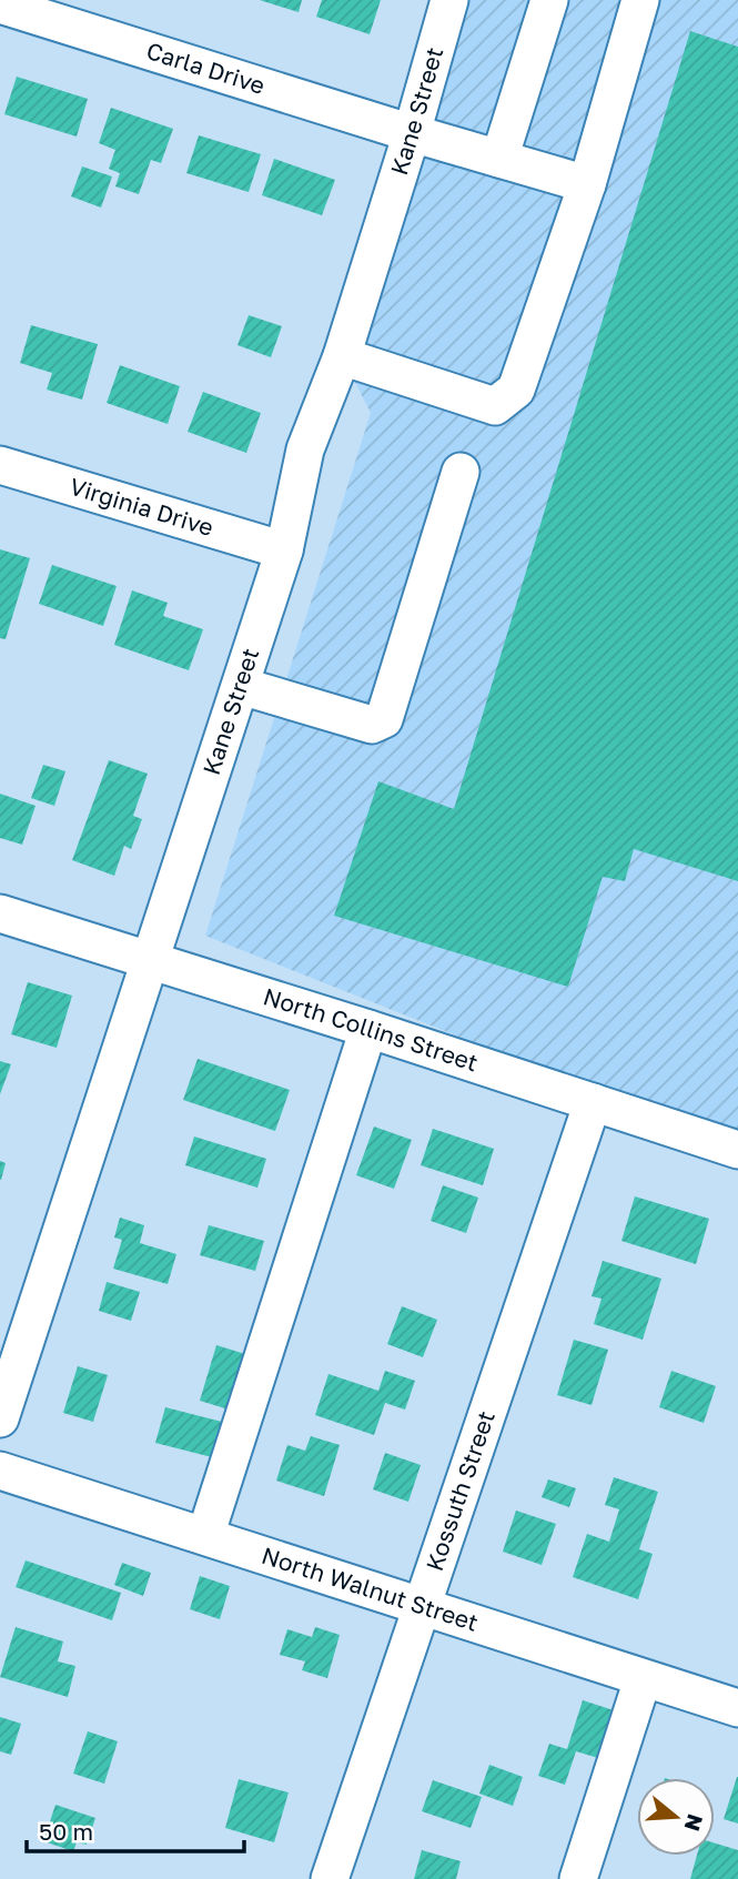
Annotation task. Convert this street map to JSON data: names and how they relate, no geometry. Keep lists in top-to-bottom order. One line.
{"streets":{"street":["Carla Drive","Kane Street","Virginia Drive","North Collins Street","Kossuth Street","North Walnut Street"]},"crossings":[["Carla Drive","Kane Street"],["Kane Street","Virginia Drive"],["Kane Street","North Collins Street"],["North Collins Street","Kossuth Street"],["Kossuth Street","North Walnut Street"]],"scale_bar":"50 m","north":"right"}
